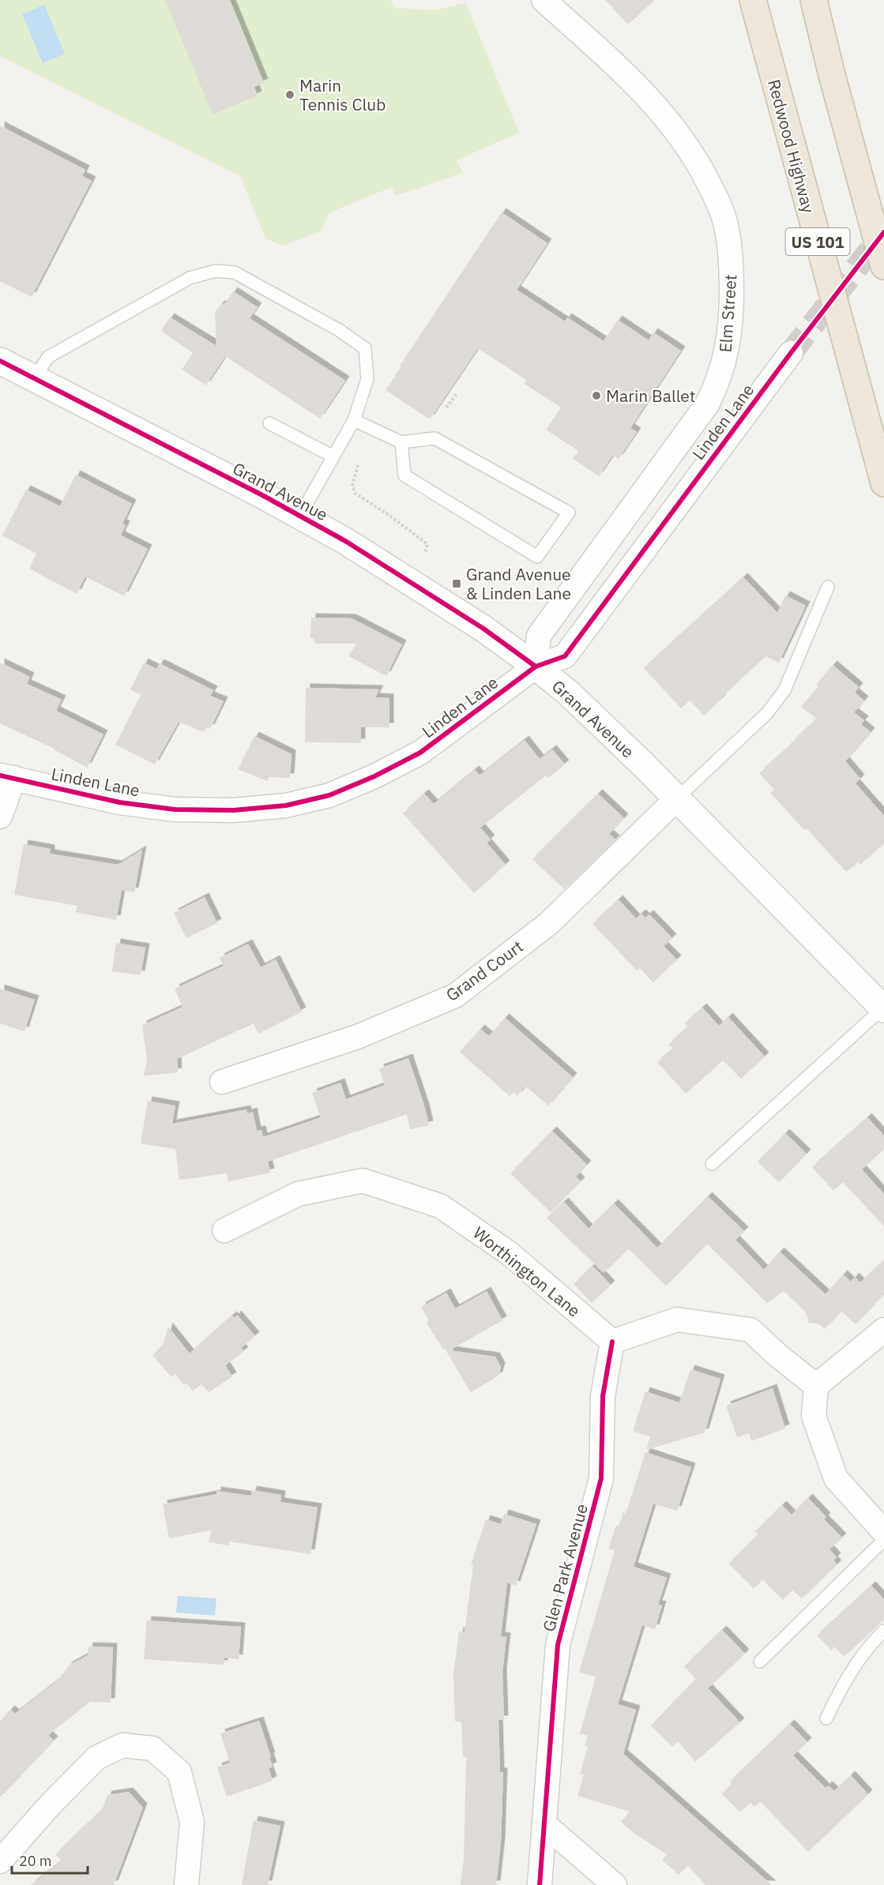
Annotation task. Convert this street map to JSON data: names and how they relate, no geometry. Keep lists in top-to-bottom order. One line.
{"streets":{"highway":["Redwood Highway","US 101"],"street":["Elm Street","Linden Lane","Grand Avenue","Grand Court","Worthington Lane","Glen Park Avenue"]},"crossings":[["Elm Street","Linden Lane"],["Elm Street","Grand Avenue"],["Linden Lane","Grand Avenue"],["Grand Avenue","Grand Court"],["Worthington Lane","Glen Park Avenue"]],"places":{"other":["Marin Tennis Club","Marin Ballet"],"transit":["Grand Avenue & Linden Lane"]},"scale_bar":"20 m"}
